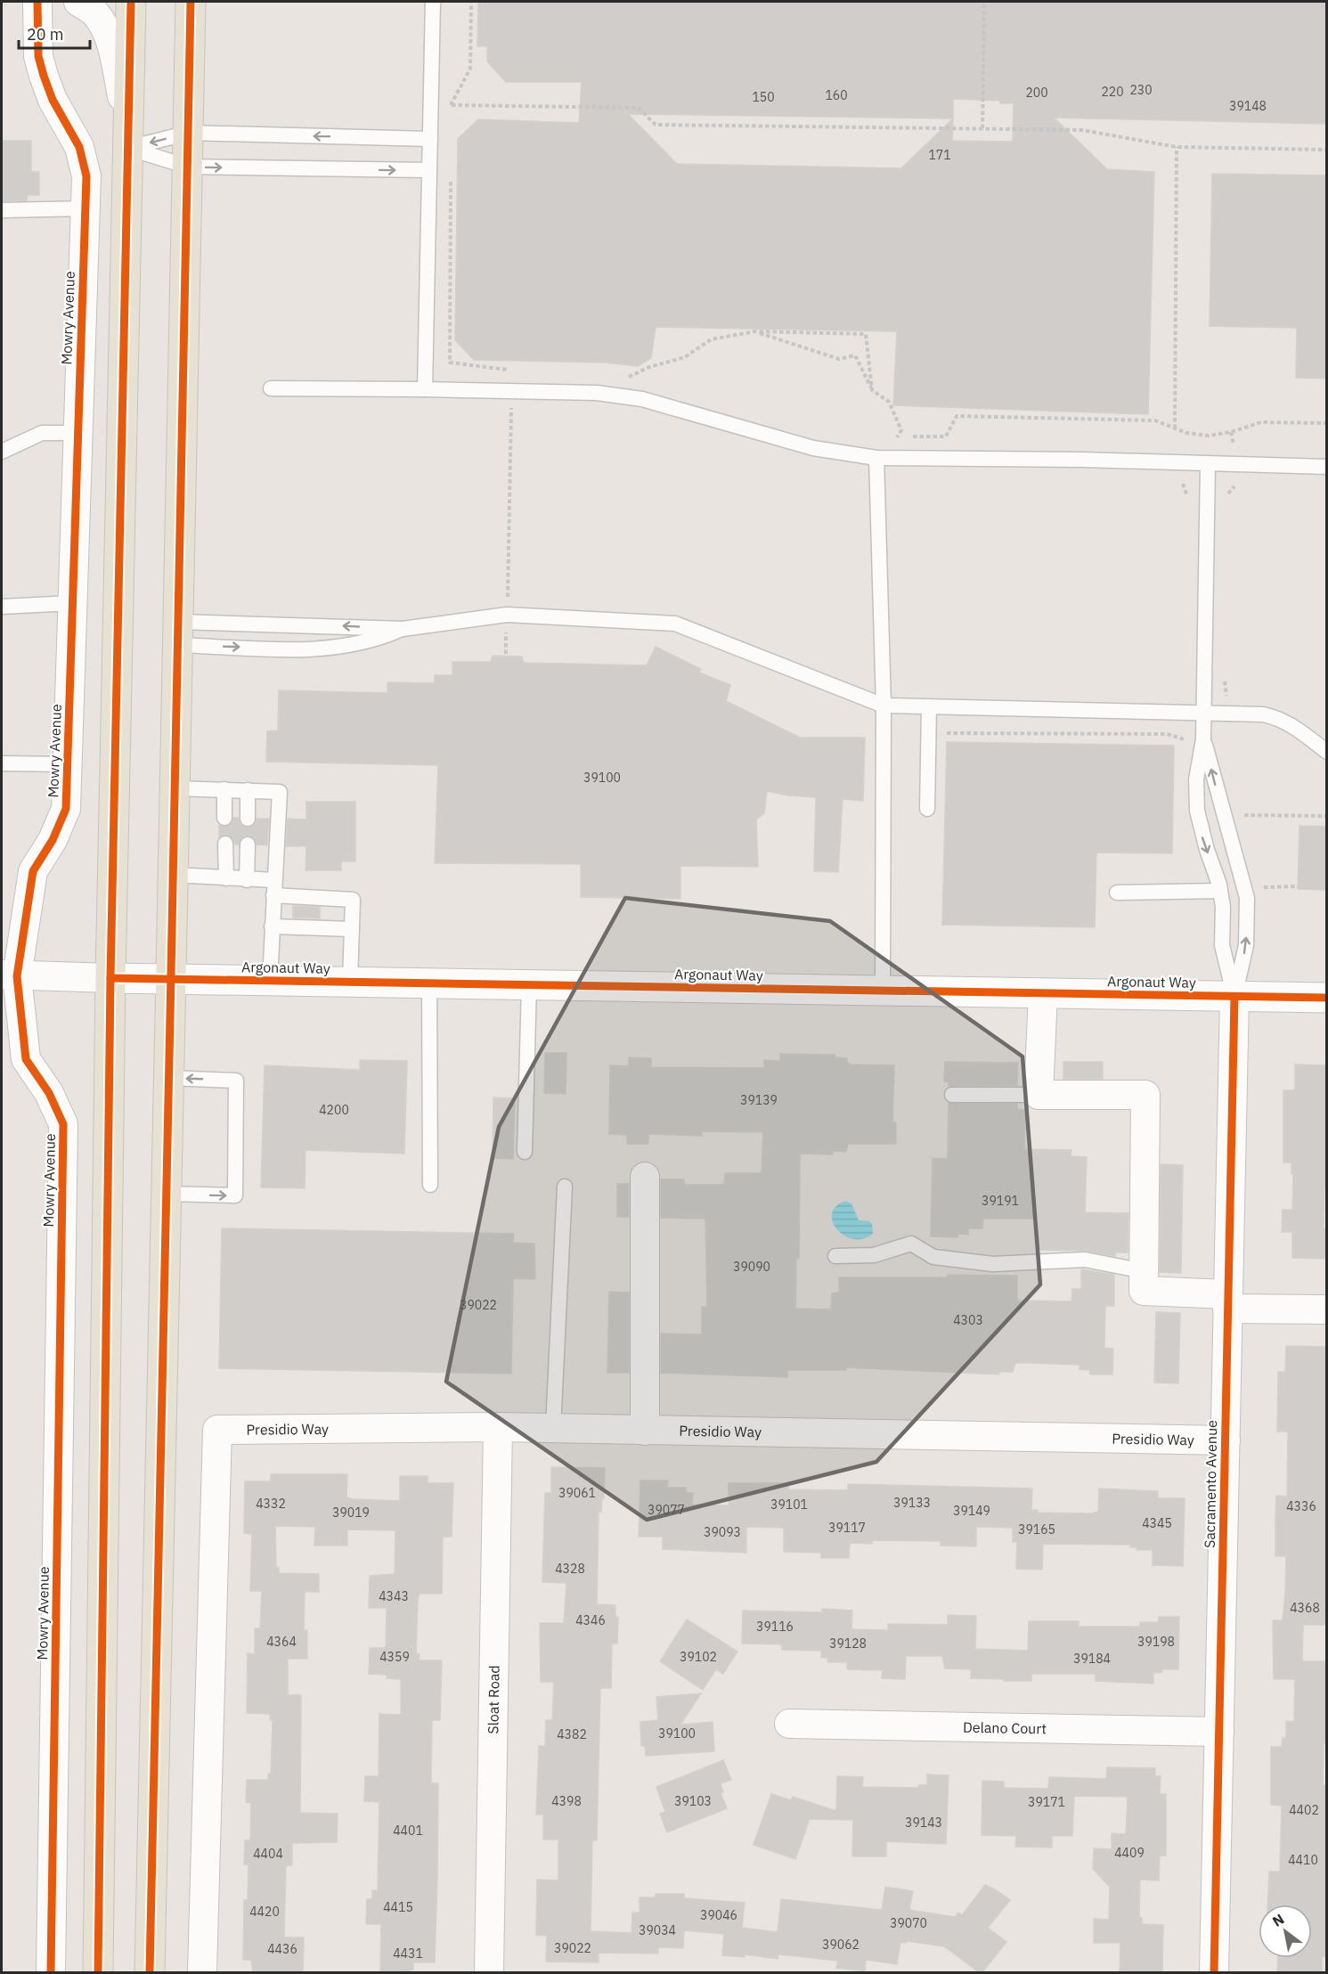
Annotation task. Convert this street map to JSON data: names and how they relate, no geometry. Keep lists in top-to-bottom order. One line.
{"streets":{"street":["Mowry Avenue","Argonaut Way","Presidio Way","Sacramento Avenue","Sloat Road","Delano Court"]},"crossings":[["Mowry Avenue","Argonaut Way"],["Argonaut Way","Sacramento Avenue"],["Presidio Way","Sacramento Avenue"],["Presidio Way","Sloat Road"],["Sacramento Avenue","Delano Court"]],"house_numbers":["230","220","200","160","150","39148","171","39100","39139","4200","39191","39090","39022","4303","39061","39133","4332","39101","4336","39077","39149","39019","4345","39117","39165","39093","4328","4343","4368","4346","39116","4364","39198","39128","4359","39102","39184","39100","4382","4398","39103","39171","4402","39143","4401","4409","4404","4410","4415","4420","39046","39070","39034","39062","39022","4436","4431"],"scale_bar":"20 m","north":"top left"}
